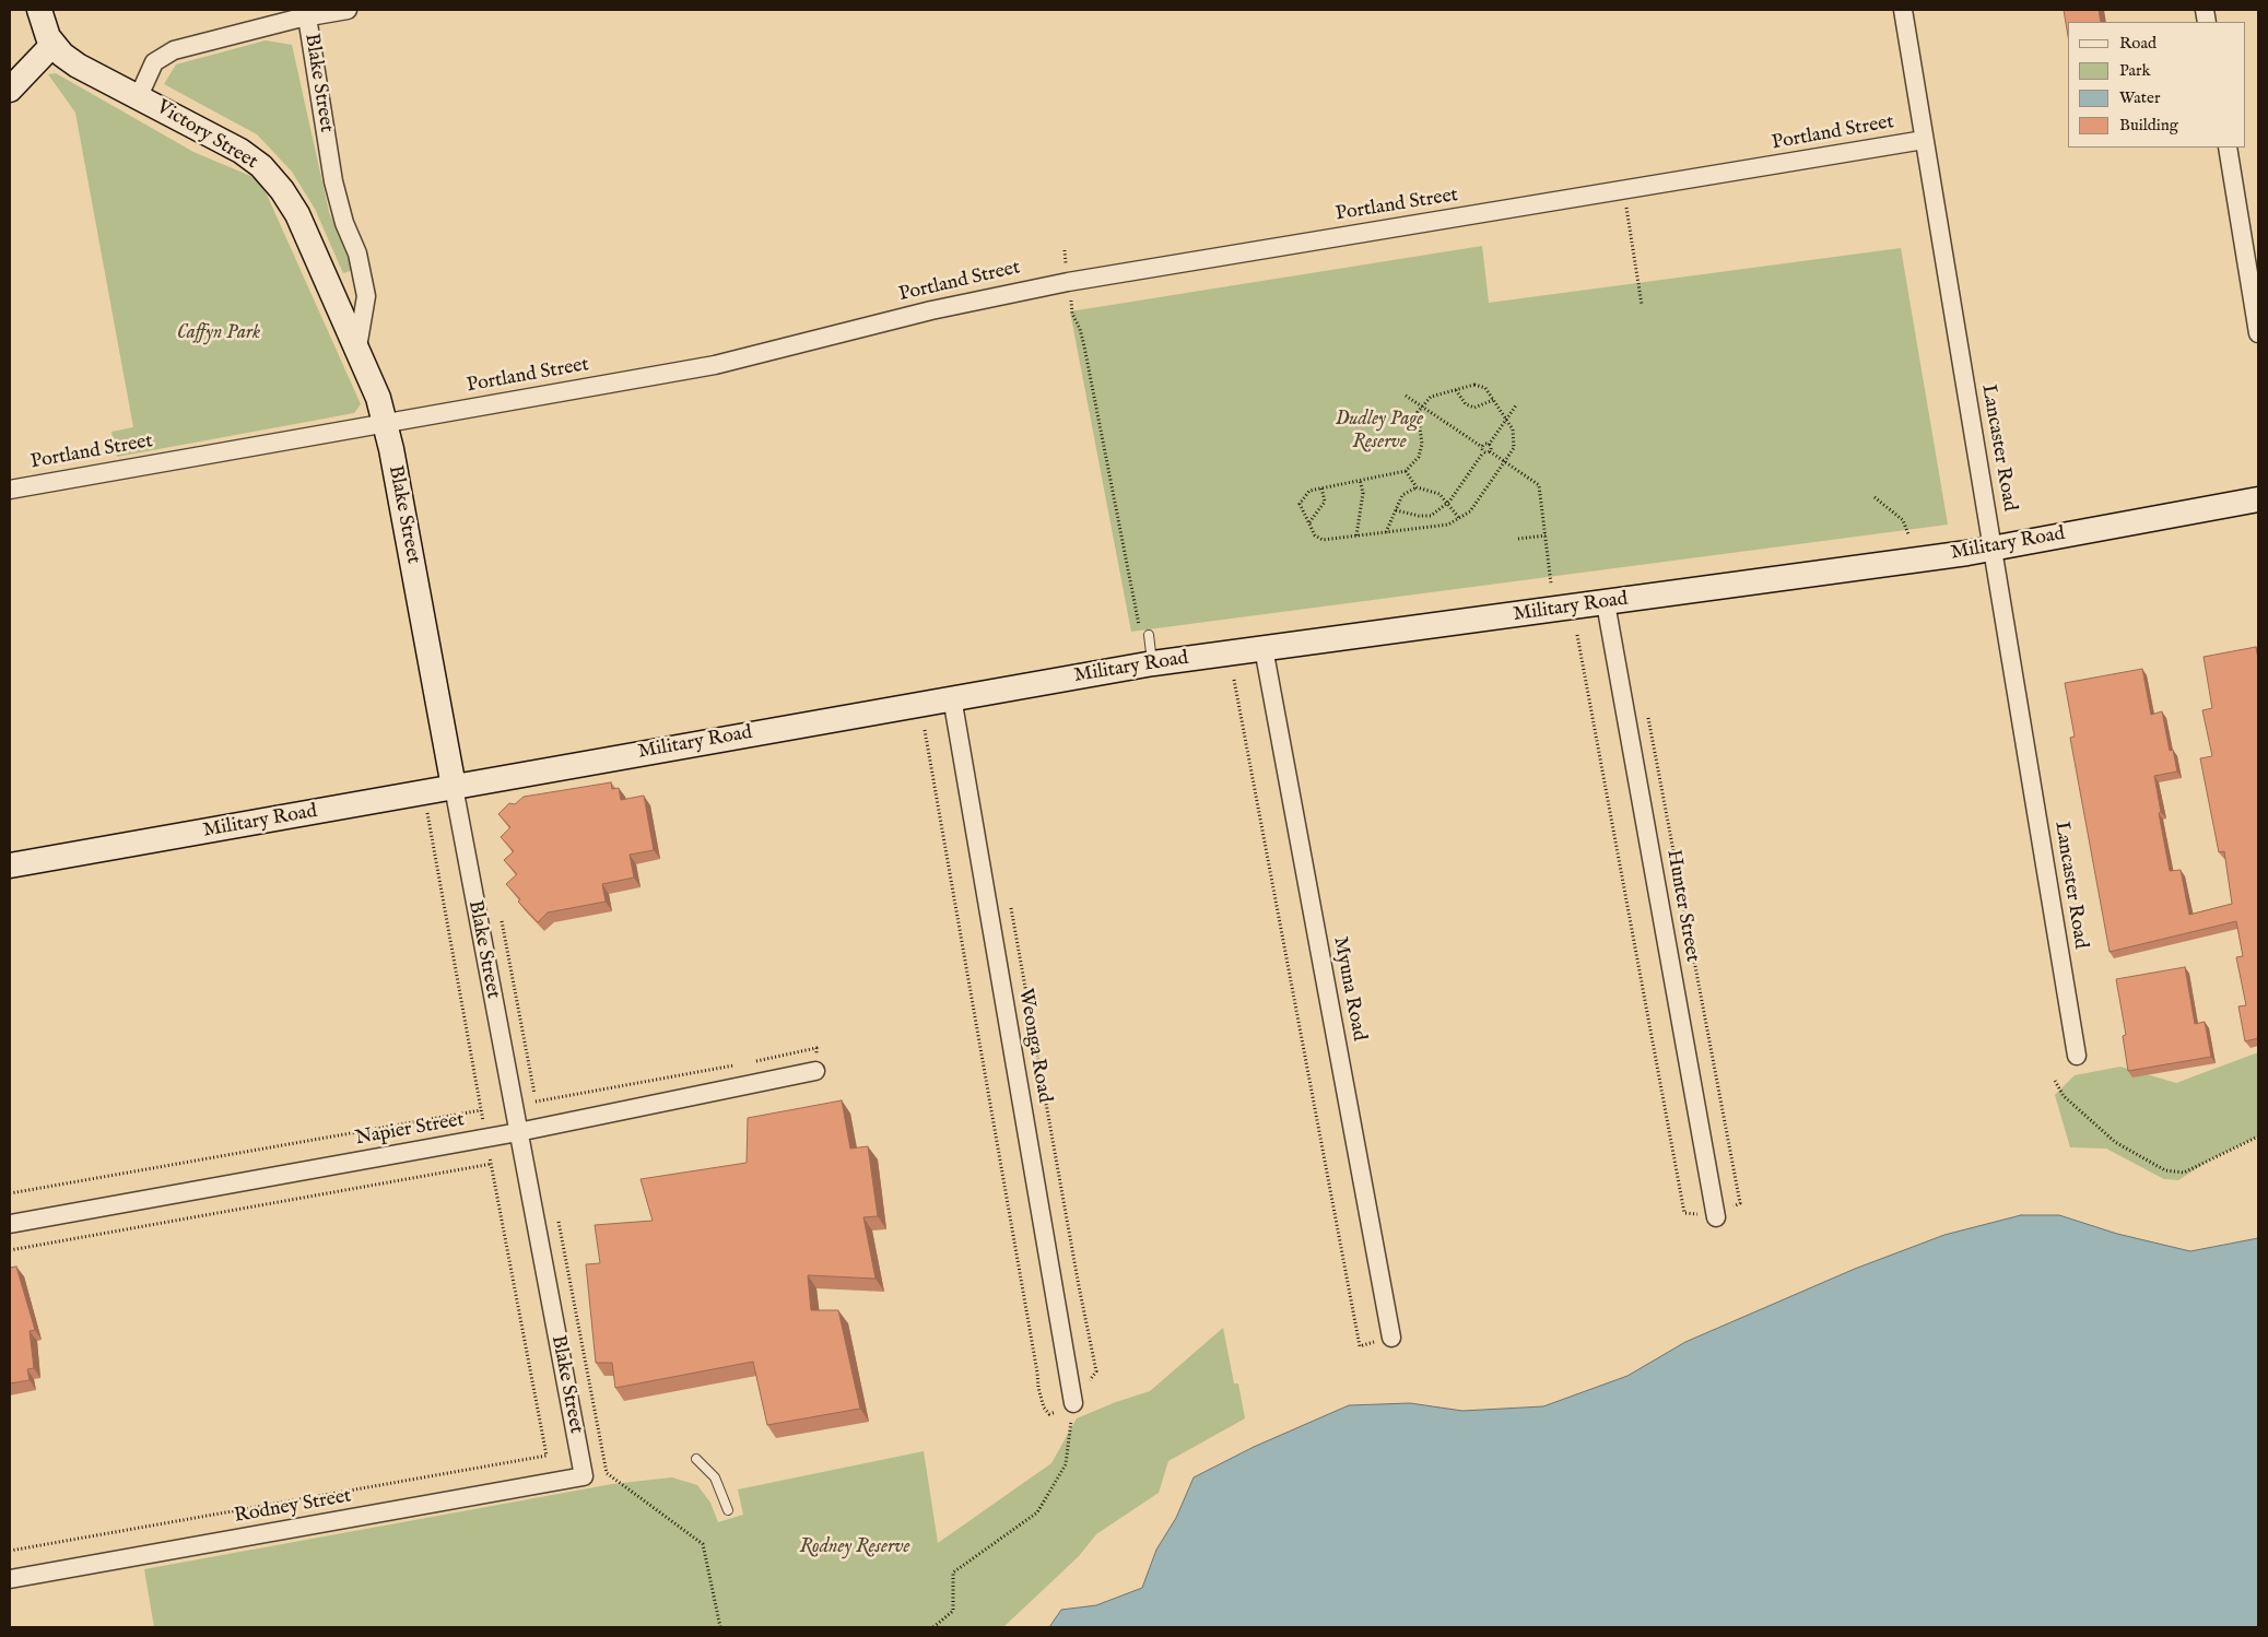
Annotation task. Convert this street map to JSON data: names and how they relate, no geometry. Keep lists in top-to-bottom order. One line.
{"streets":{"street":["Blake Street","Portland Street","Victory Street","Lancaster Road","Military Road","Hunter Street","Myuna Road","Weonga Road","Napier Street","Rodney Street"]},"crossings":[["Blake Street","Portland Street"],["Blake Street","Victory Street"],["Blake Street","Military Road"],["Blake Street","Napier Street"],["Blake Street","Rodney Street"],["Portland Street","Victory Street"],["Portland Street","Lancaster Road"],["Lancaster Road","Military Road"],["Military Road","Hunter Street"],["Military Road","Myuna Road"],["Military Road","Weonga Road"]],"parks":["Caffyn Park","Dudley Page Reserve","Rodney Reserve"],"legend":["Road","Park","Water","Building"]}
